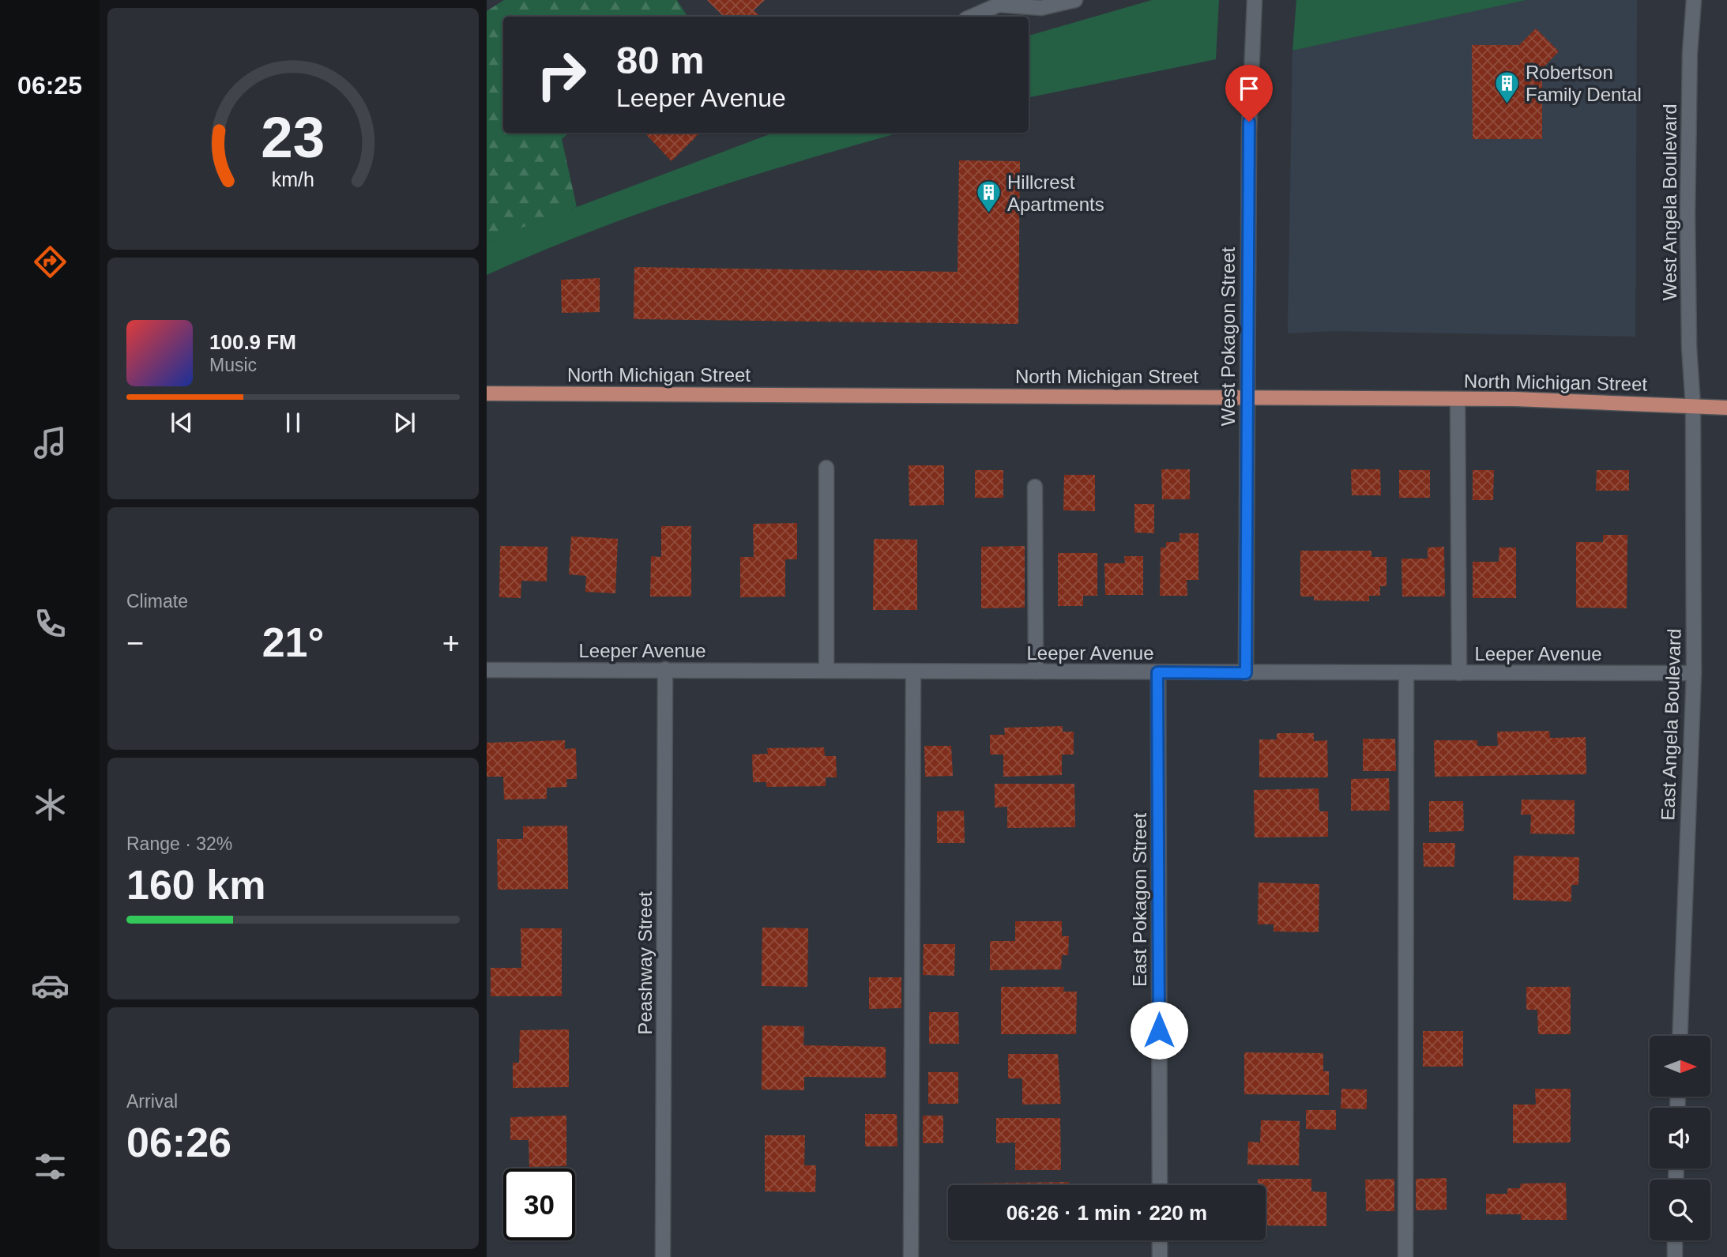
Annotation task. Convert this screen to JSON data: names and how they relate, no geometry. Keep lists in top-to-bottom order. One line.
{"streets":{"main road":["North Michigan Street"],"street":["West Angela Boulevard","West Pokagon Street","Leeper Avenue","East Angela Boulevard","East Pokagon Street","Peashway Street"]},"crossings":[["West Angela Boulevard","North Michigan Street"],["West Angela Boulevard","East Angela Boulevard"],["West Pokagon Street","North Michigan Street"],["West Pokagon Street","Leeper Avenue"],["North Michigan Street","East Angela Boulevard"],["Leeper Avenue","East Angela Boulevard"],["Leeper Avenue","East Pokagon Street"],["Leeper Avenue","Peashway Street"]],"places":{"building":["Robertson Family Dental","Hillcrest Apartments"]},"north":"right","page":{"tabs":"06:25","turn":["80 m","Leeper Avenue"],"song":["100.9 FM","Music"],"tile":["Climate",["Range · 32%","160 km"],["Arrival","06:26"]],"heat":["−","21°","+"],"limit":"30","trip":"06:26 · 1 min · 220 m","gauge":["23","km/h"]}}
